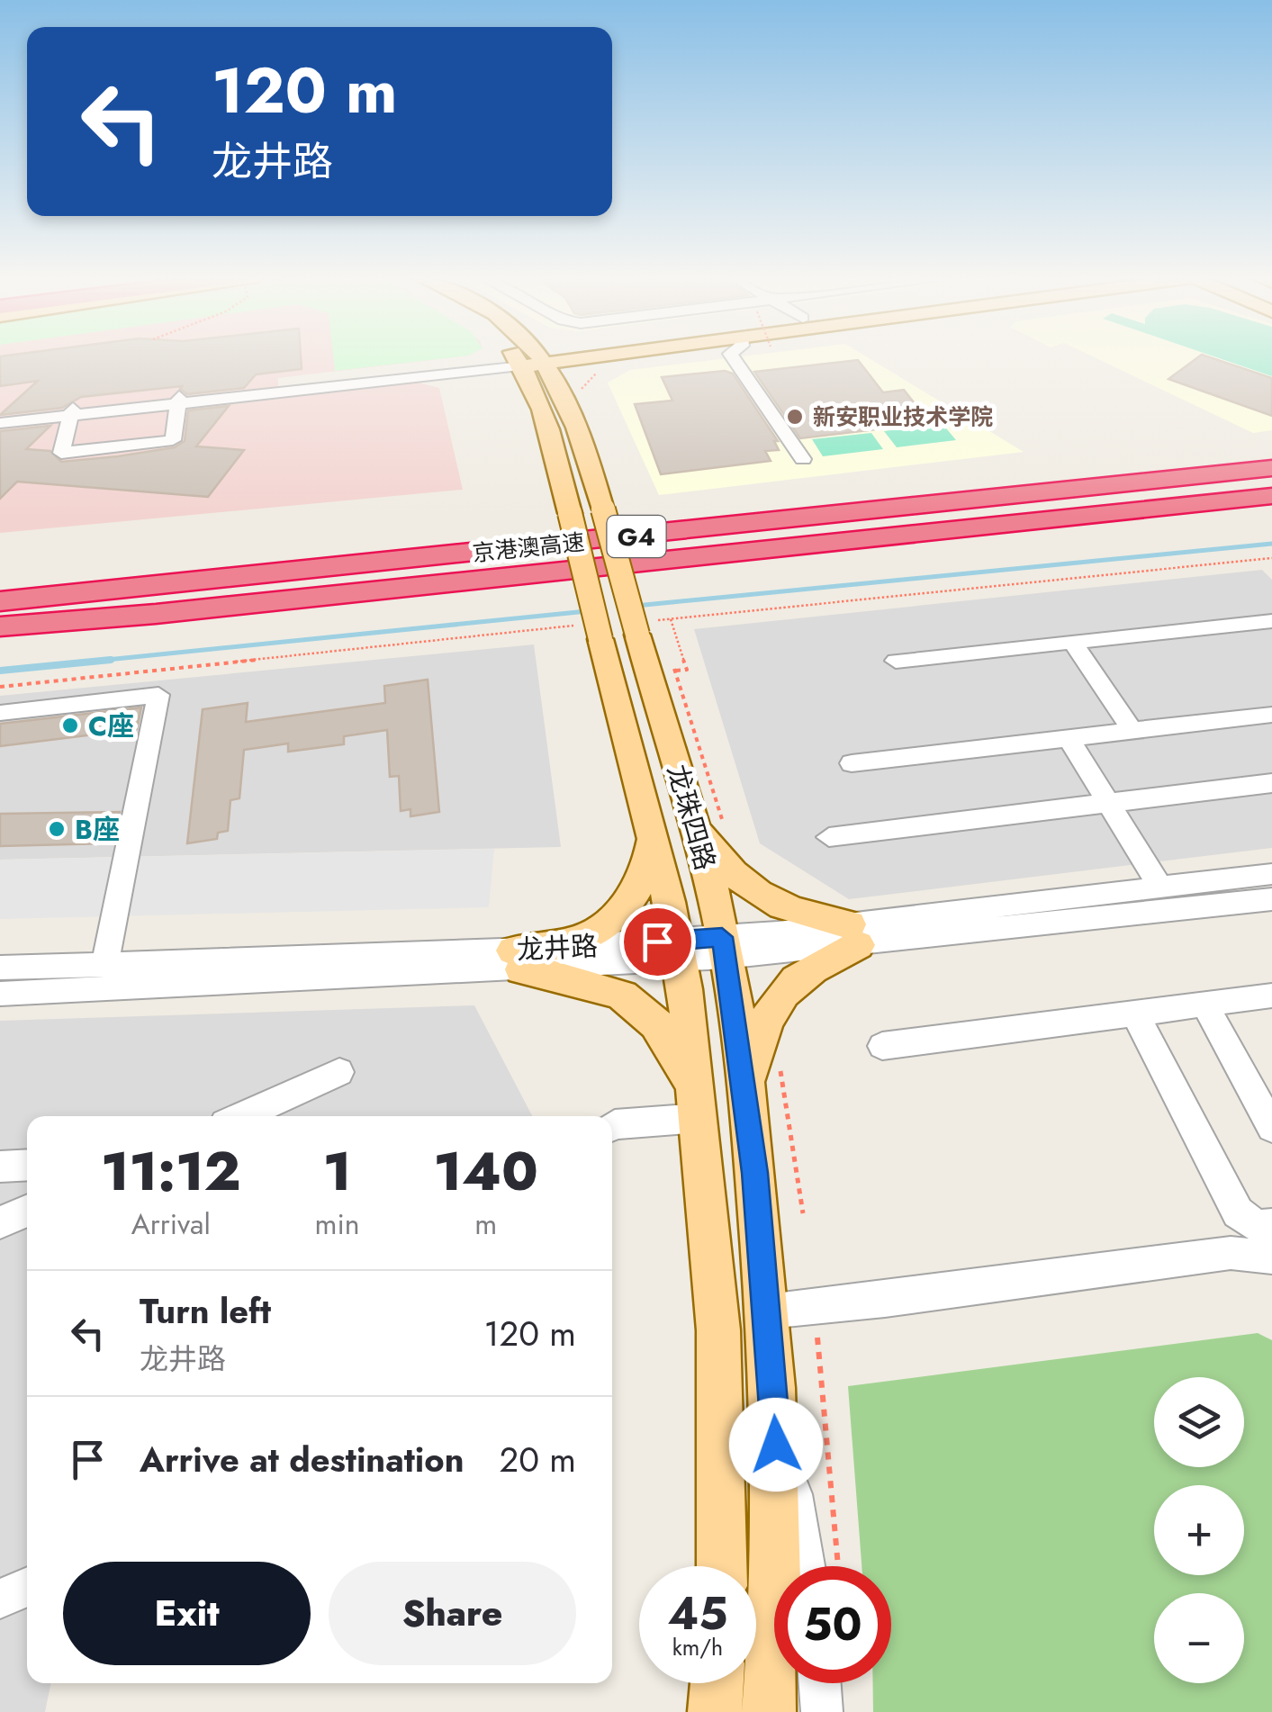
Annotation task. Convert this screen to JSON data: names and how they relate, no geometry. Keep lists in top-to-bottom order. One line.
{"streets":{"highway":["G4","京港澳高速"],"main road":["龙珠四路"],"street":["龙井路"]},"crossings":[["龙珠四路","龙井路"]],"places":["新安职业技术学院","C座","B座"],"page":{"turn":["120 m","龙井路"],"eta":["11:12","Arrival","1","min","140","m"],"list":[{"name":"Turn left","note":"龙井路","value":"120 m"},{"name":"Arrive at destination","value":"20 m"}],"map_buttons":["+","−"],"buttons":["Exit","Share"],"speed":"45 km/h","limit":"50"}}
